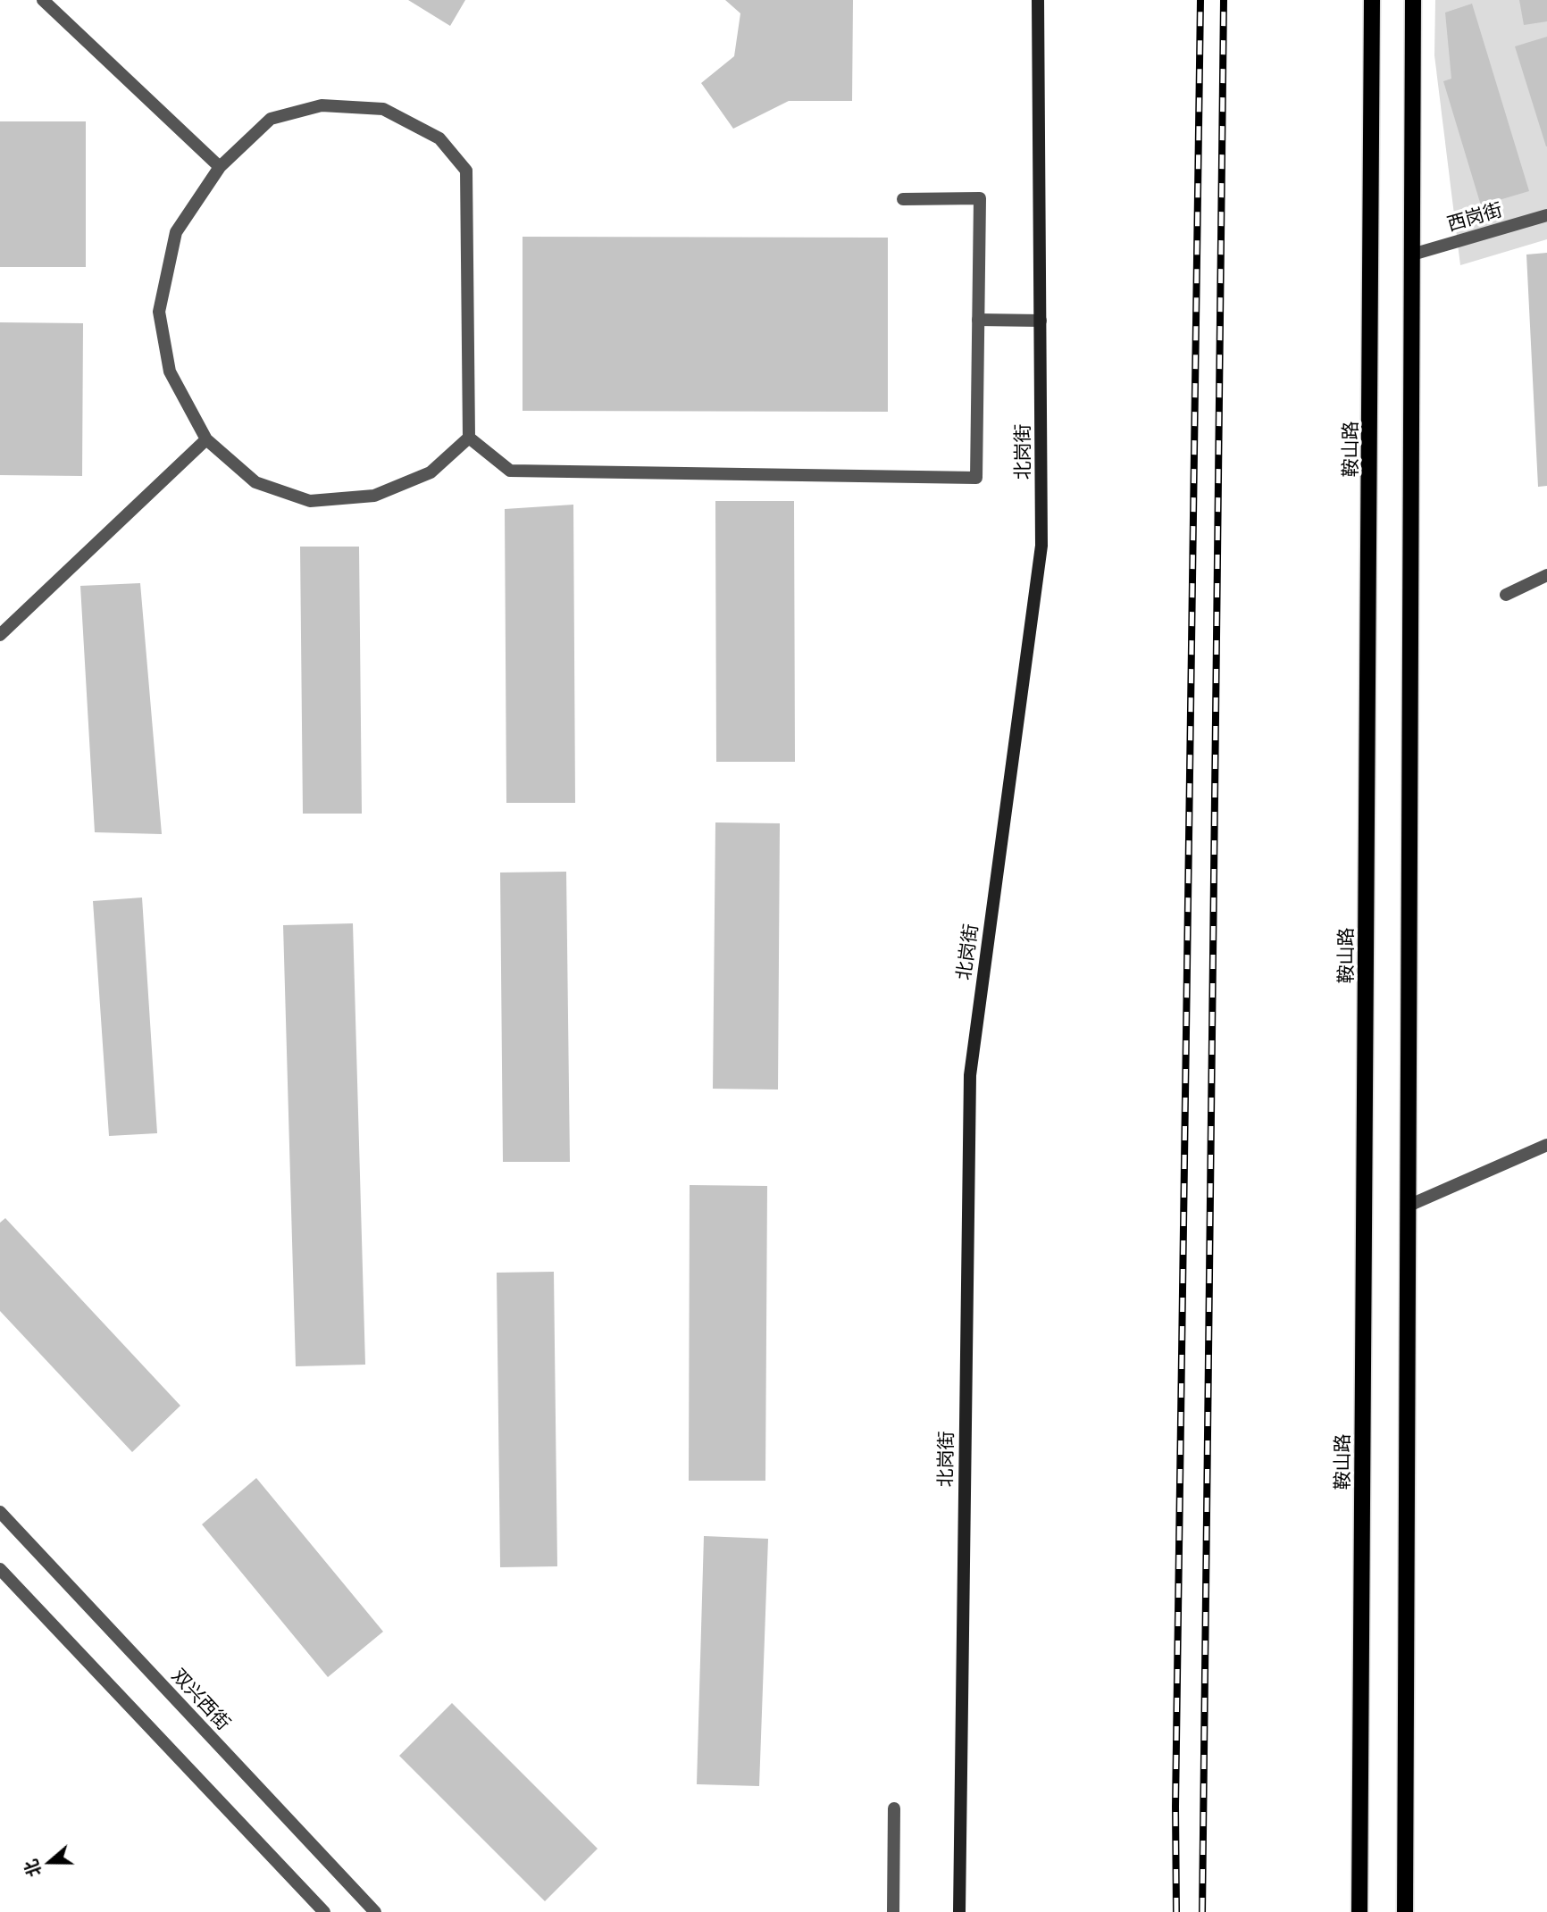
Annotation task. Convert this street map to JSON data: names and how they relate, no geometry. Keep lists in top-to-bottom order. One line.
{"streets":{"main road":["鞍山路","北岗街"],"street":["西岗街","双兴西街"]},"north":"left"}
